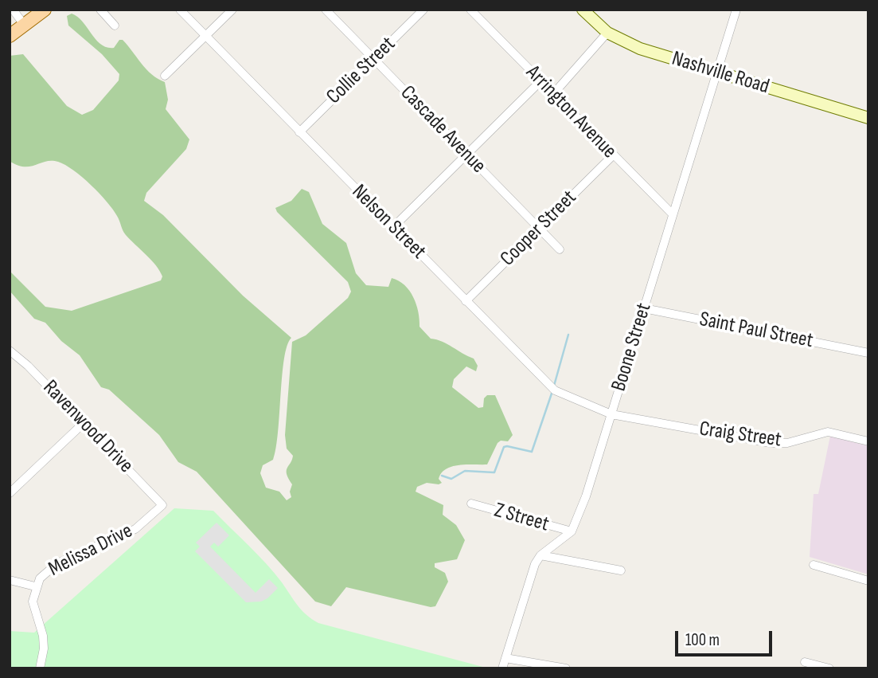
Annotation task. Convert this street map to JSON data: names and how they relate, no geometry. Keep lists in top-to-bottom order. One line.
{"streets":{"main road":["Nashville Road"],"street":["Collie Street","Arrington Avenue","Cascade Avenue","Nelson Street","Cooper Street","Saint Paul Street","Boone Street","Ravenwood Drive","Craig Street","Z Street","Melissa Drive"]},"crossings":[["Collie Street","Cascade Avenue"],["Collie Street","Nelson Street"],["Nashville Road","Boone Street"],["Arrington Avenue","Cooper Street"],["Arrington Avenue","Boone Street"],["Cascade Avenue","Cooper Street"],["Nelson Street","Cooper Street"],["Nelson Street","Boone Street"],["Nelson Street","Craig Street"],["Saint Paul Street","Boone Street"],["Boone Street","Craig Street"],["Boone Street","Z Street"],["Ravenwood Drive","Melissa Drive"]],"scale_bar":"100 m"}
